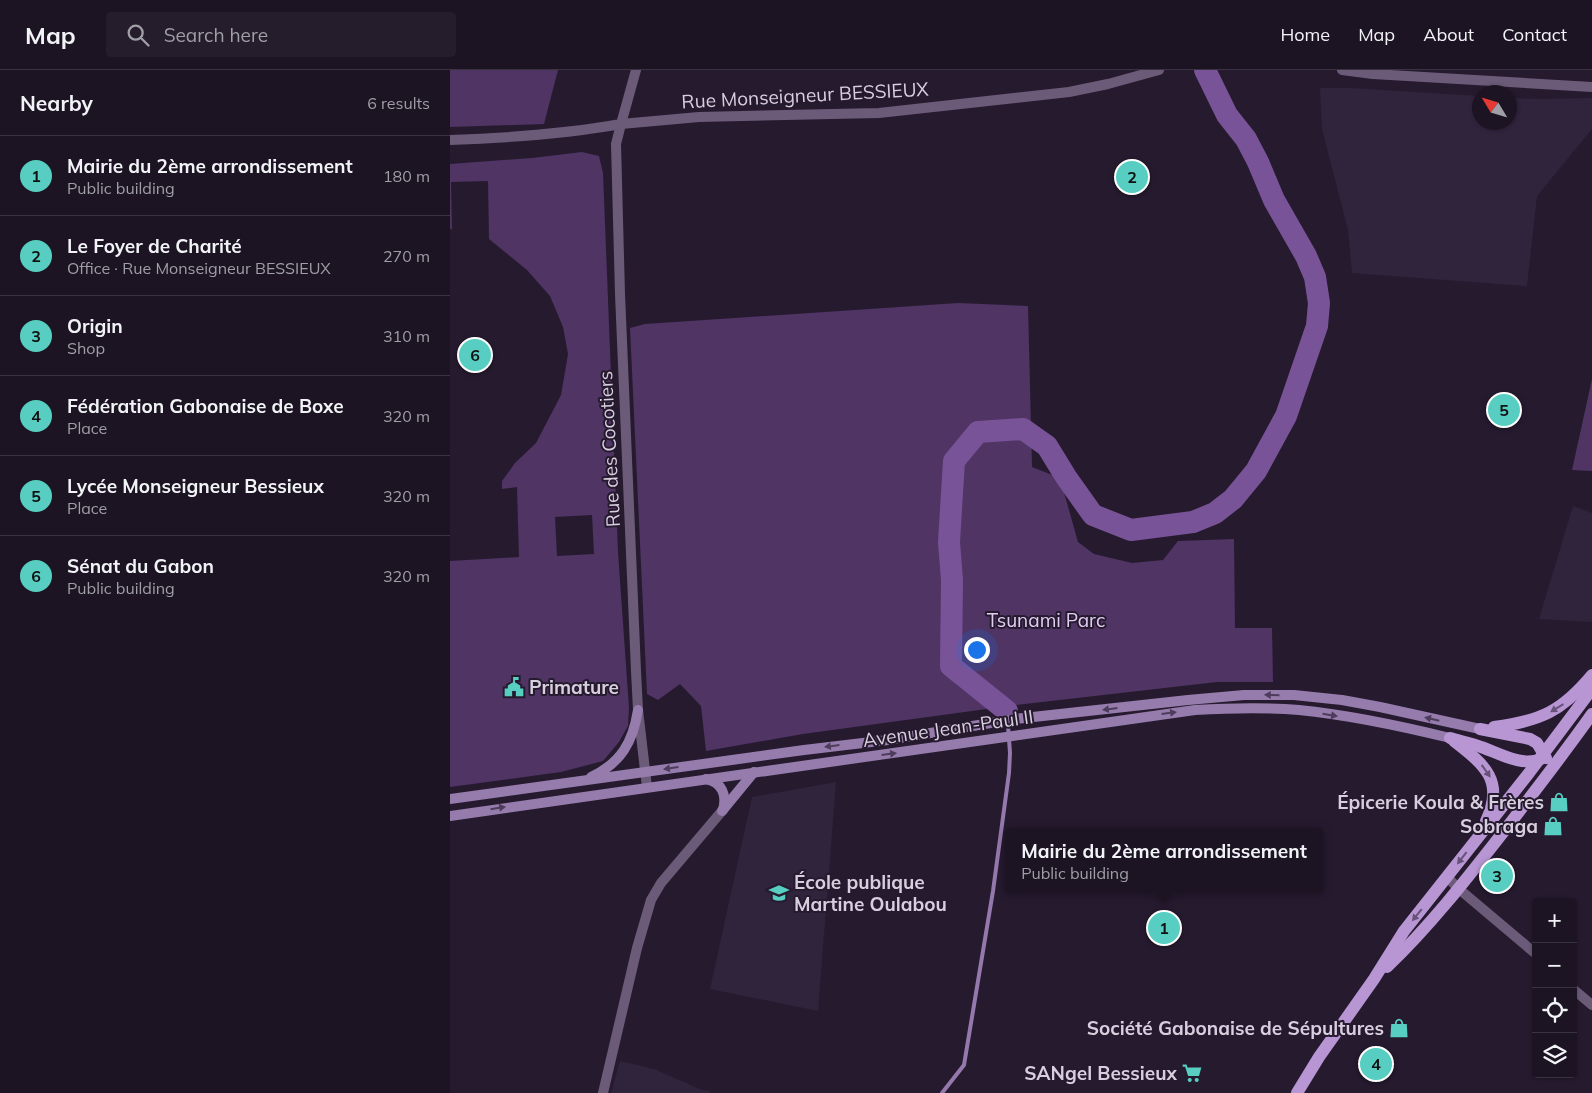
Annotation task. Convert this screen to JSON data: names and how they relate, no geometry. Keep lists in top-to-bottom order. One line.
{"streets":{"main road":["Avenue Jean-Paul II"],"street":["Rue Monseigneur BESSIEUX","Rue des Cocotiers"]},"crossings":[["Rue Monseigneur BESSIEUX","Rue des Cocotiers"],["Rue des Cocotiers","Avenue Jean-Paul II"]],"parks":["Tsunami Parc"],"places":{"public building":["Primature"],"shop":["Épicerie Koula & Frères","Sobraga","Société Gabonaise de Sépultures"],"school or university":["École publique Martine Oulabou"],"supermarket":["SANgel Bessieux"]},"north":"top left","page":{"header":"Map","search":"Search here","nav":["Home","Map","About","Contact"],"heading":["Nearby","6 results"],"list":[{"mark":"1","name":"Mairie du 2ème arrondissement","note":"Public building","value":"180 m"},{"mark":"2","name":"Le Foyer de Charité","note":"Office · Rue Monseigneur BESSIEUX","value":"270 m"},{"mark":"3","name":"Origin","note":"Shop","value":"310 m"},{"mark":"4","name":"Fédération Gabonaise de Boxe","note":"Place","value":"320 m"},{"mark":"5","name":"Lycée Monseigneur Bessieux","note":"Place","value":"320 m"},{"mark":"6","name":"Sénat du Gabon","note":"Public building","value":"320 m"}],"pins":["2","6","5","3","1","4"],"popup":["Mairie du 2ème arrondissement","Public building"],"map_buttons":["+","−"]}}
